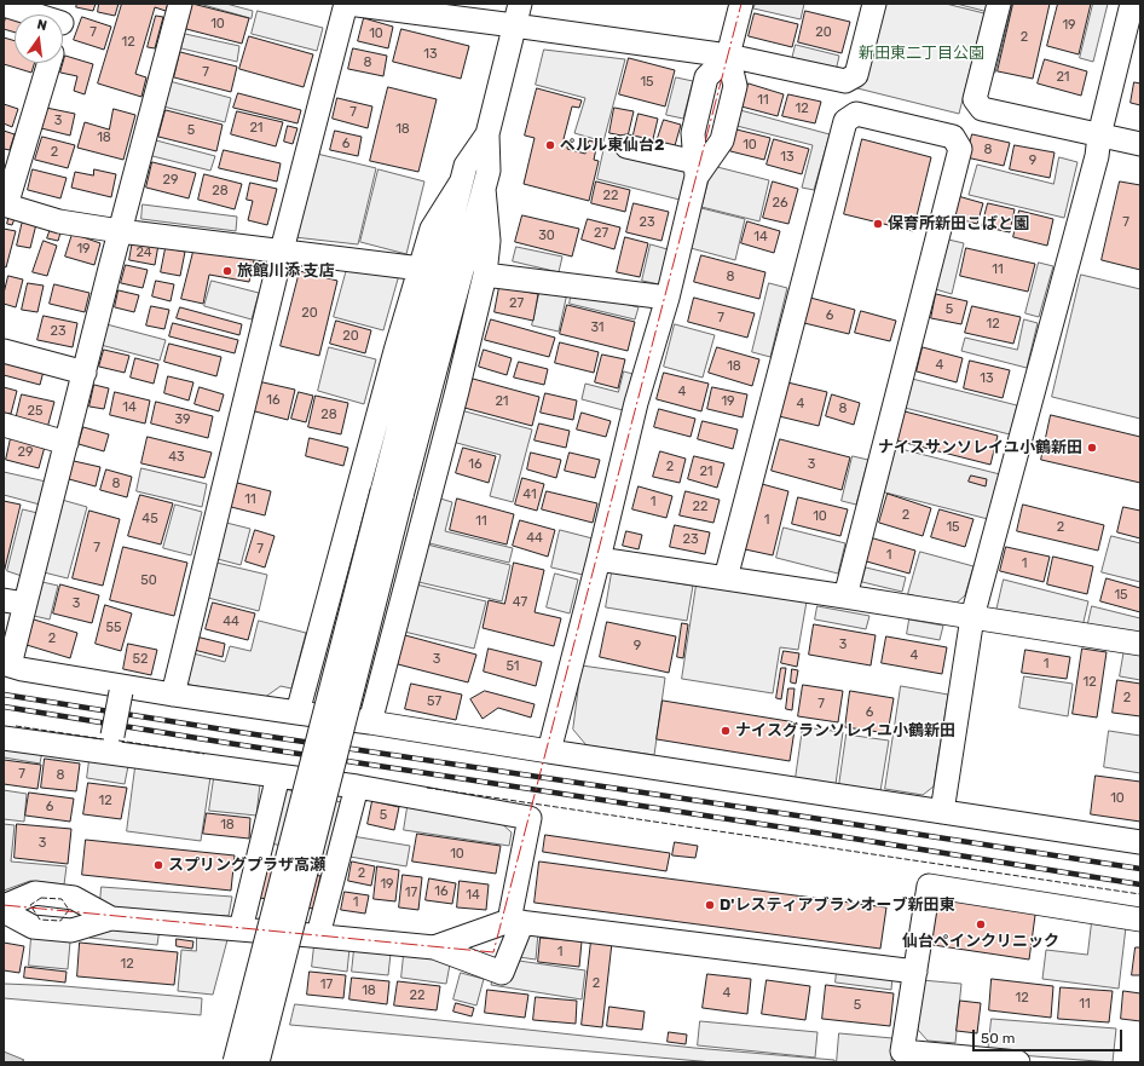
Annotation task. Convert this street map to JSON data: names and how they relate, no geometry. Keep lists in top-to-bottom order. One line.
{"parks":["新田東二丁目公園"],"places":["ペルル東仙台2","保育所新田こばと園","旅館川添 支店","ナイスサンソレイユ小鶴新田","ナイスグランソレイユ小鶴新田","スプリングプラザ高瀬","D'レスティアブランオーブ新田東","仙台ペインクリニック"],"house_numbers":["10","19","7","20","10","2","12","13","8","7","21","15","11","12","7","3","21","18","5","18","6","10","8","2","13","9","29","28","22","26","23","7","27","30","14","19","24","11","8","27","5","20","6","7","12","31","23","20","4","18","13","4","16","21","19","4","14","8","25","28","39","29","43","16","3","2","21","8","41","11","1","22","2","10","45","1","11","15","2","44","23","7","7","1","1","50","15","47","3","44","55","2","3","9","4","52","3","1","51","12","2","57","7","6","7","8","10","12","6","5","18","3","10","2","19","16","17","14","1","1","12","2","17","18","4","22","12","11","5"],"scale_bar":"50 m","north":"top"}
